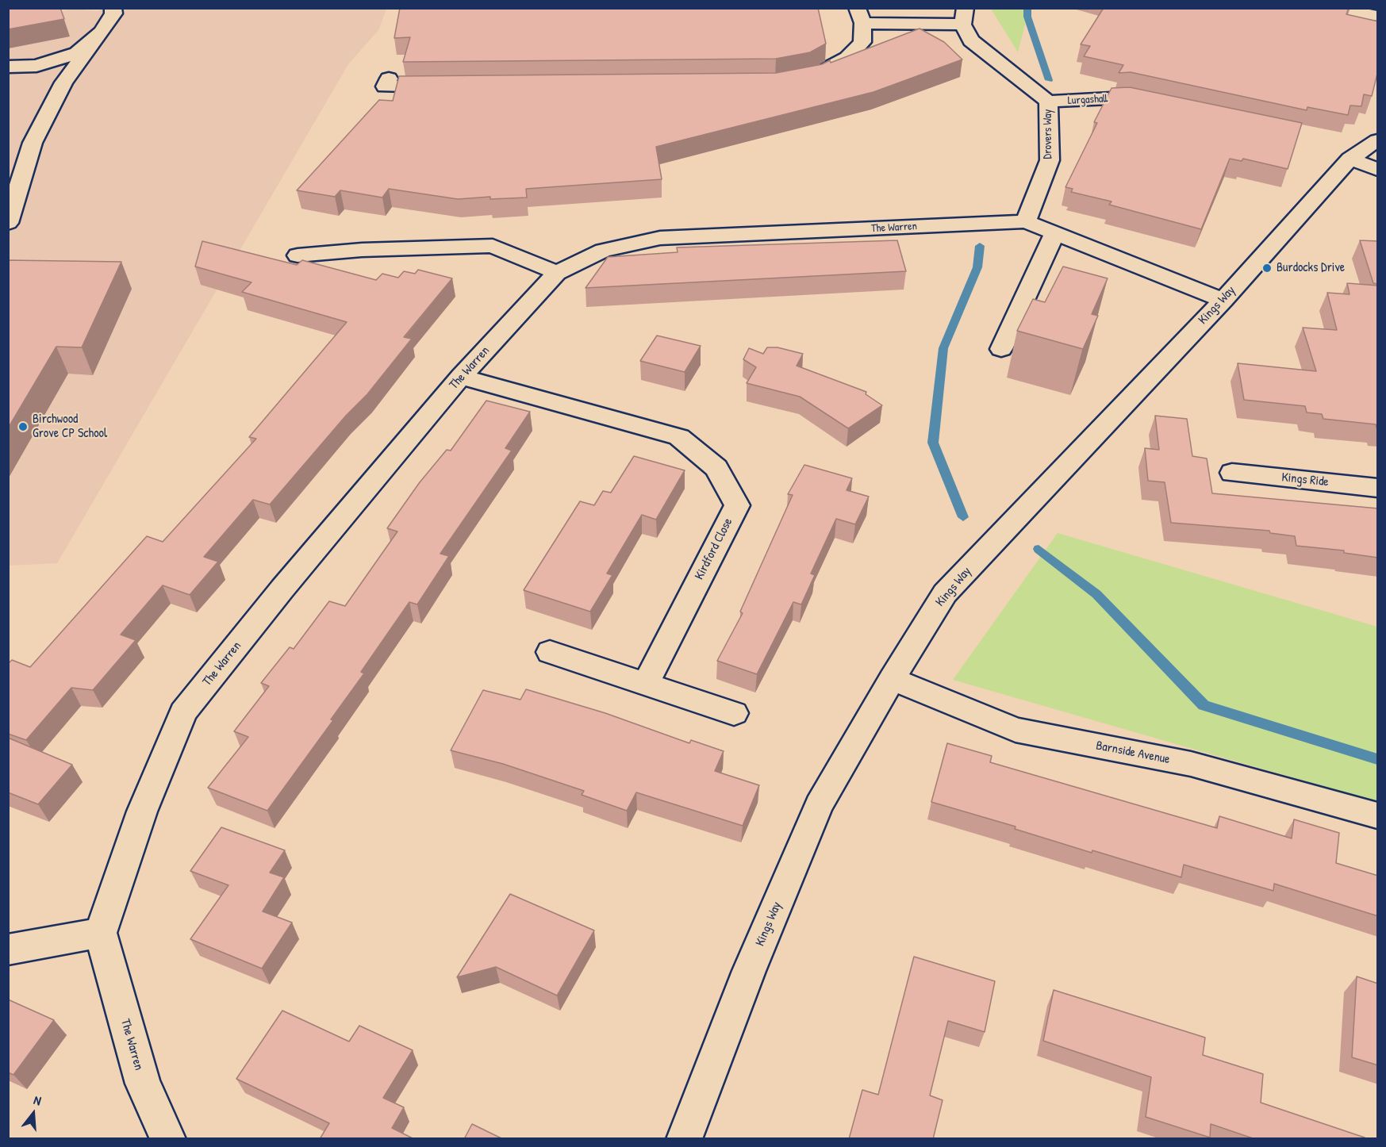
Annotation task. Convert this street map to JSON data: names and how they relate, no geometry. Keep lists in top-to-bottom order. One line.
{"streets":{"street":["Lurgashall","Drovers Way","The Warren","Kings Way","Kings Ride","Kirdford Close","Barnside Avenue"]},"crossings":[["Lurgashall","Drovers Way"],["Drovers Way","The Warren"],["The Warren","Kings Way"],["The Warren","Kirdford Close"],["Kings Way","Barnside Avenue"]],"places":["Burdocks Drive","Birchwood Grove CP School"],"north":"top"}
